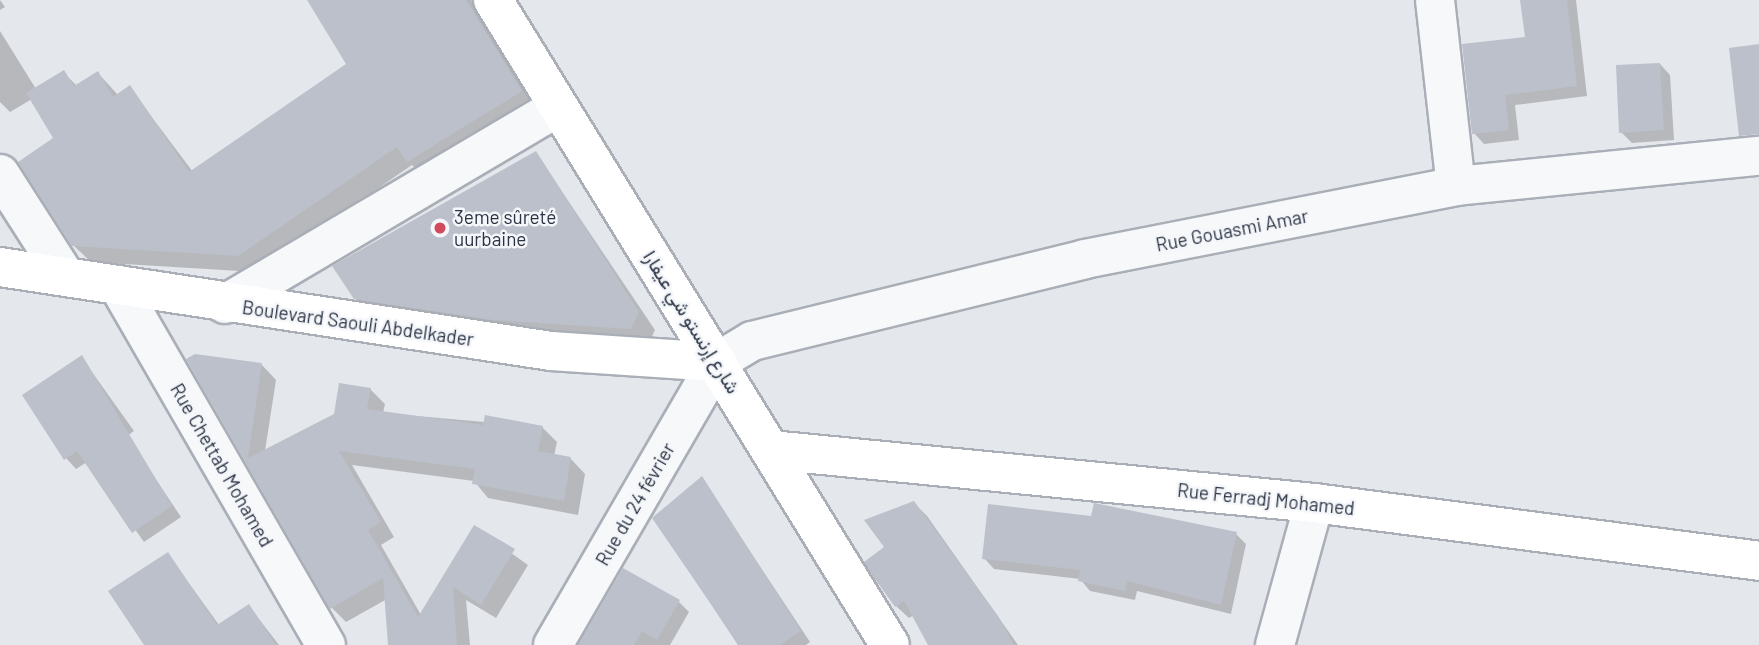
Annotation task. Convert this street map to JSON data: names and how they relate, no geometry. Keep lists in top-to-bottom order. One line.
{"streets":{"main road":["شارع إرنستو شي عيفارا","Boulevard Saouli Abdelkader","Rue Ferradj Mohamed"],"street":["Rue Gouasmi Amar","Rue Chettab Mohamed","Rue du 24 février"]},"crossings":[["Rue Gouasmi Amar","شارع إرنستو شي عيفارا"],["Rue Gouasmi Amar","Boulevard Saouli Abdelkader"],["Rue Gouasmi Amar","Rue du 24 février"],["شارع إرنستو شي عيفارا","Boulevard Saouli Abdelkader"],["شارع إرنستو شي عيفارا","Rue Ferradj Mohamed"],["شارع إرنستو شي عيفارا","Rue du 24 février"],["Boulevard Saouli Abdelkader","Rue Chettab Mohamed"],["Boulevard Saouli Abdelkader","Rue du 24 février"]],"places":["3eme sûreté uurbaine"]}
